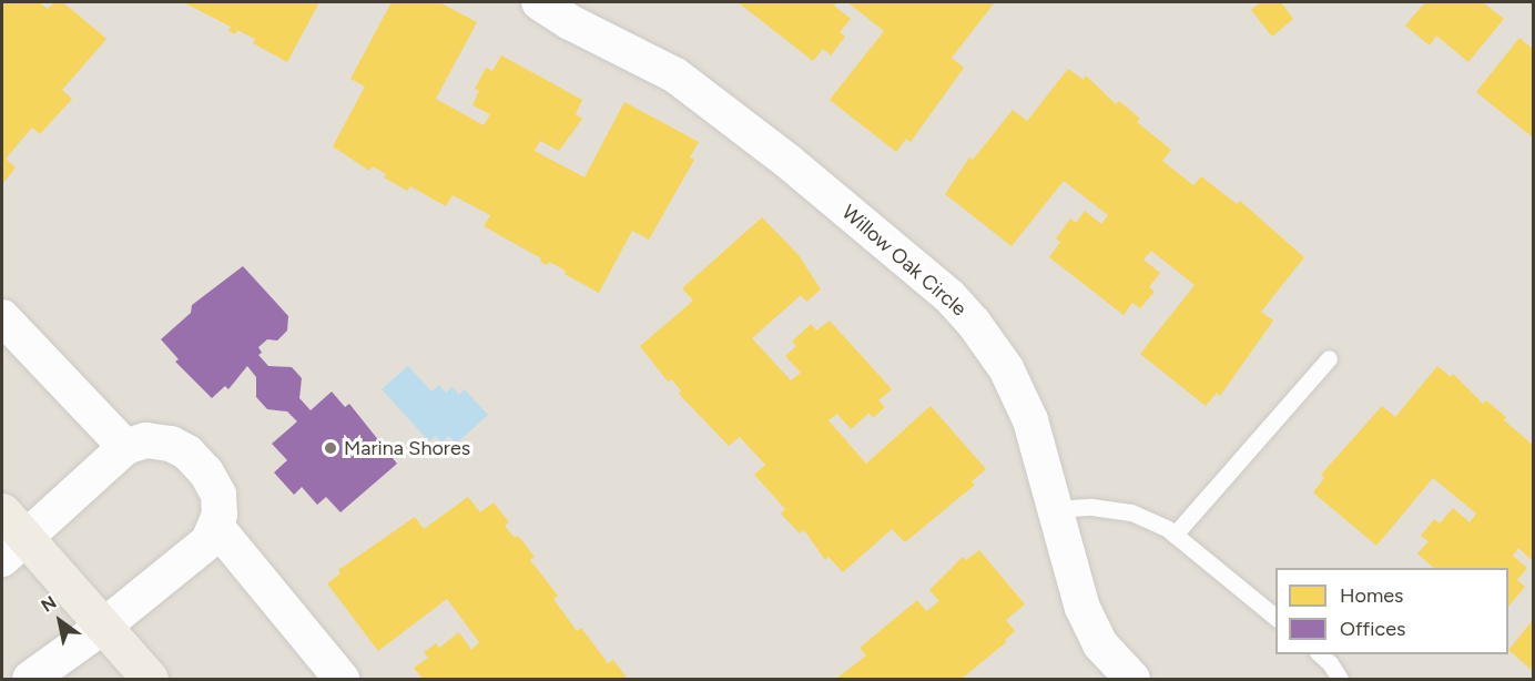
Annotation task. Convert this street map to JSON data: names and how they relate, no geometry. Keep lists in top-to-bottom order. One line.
{"streets":{"street":["Willow Oak Circle"]},"places":["Marina Shores"],"legend":["Homes","Offices"],"north":"top left"}
